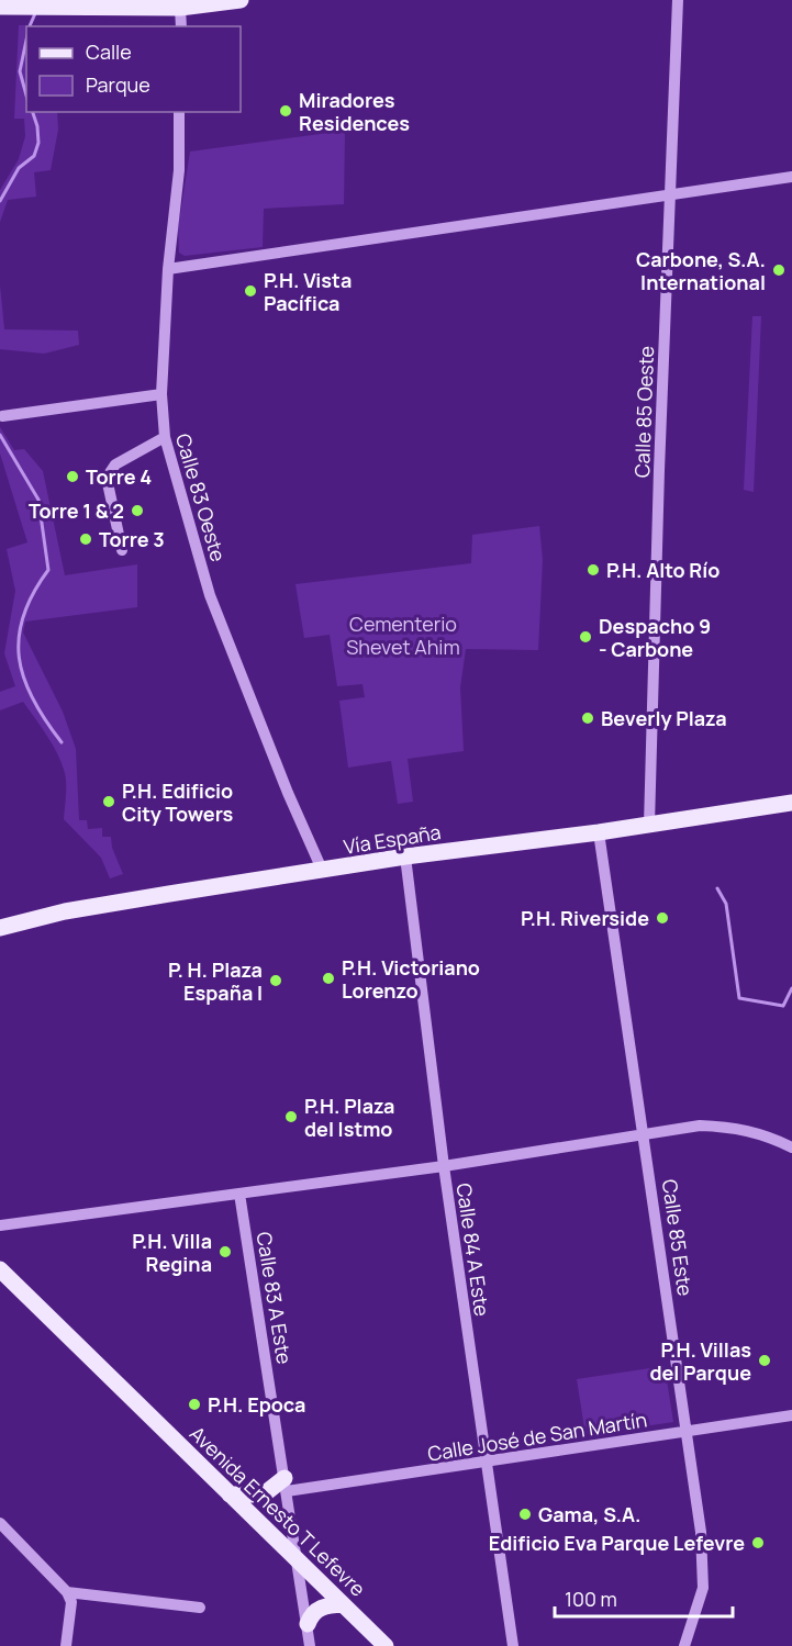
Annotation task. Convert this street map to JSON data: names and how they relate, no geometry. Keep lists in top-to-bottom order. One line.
{"streets":{"main road":["Vía España","Avenida Ernesto T Lefevre"],"street":["Calle 85 Oeste","Calle 83 Oeste","Calle 85 Este","Calle 84 A Este","Calle 83 A Este","Calle José de San Martín"]},"crossings":[["Calle 85 Oeste","Vía España"],["Calle 83 Oeste","Vía España"],["Vía España","Calle 85 Este"],["Vía España","Calle 84 A Este"],["Calle 85 Este","Calle José de San Martín"],["Calle 84 A Este","Calle José de San Martín"],["Calle 83 A Este","Calle José de San Martín"],["Calle 83 A Este","Avenida Ernesto T Lefevre"]],"parks":["Cementerio Shevet Ahim"],"places":["Miradores Residences","Carbone, S.A. International","P.H. Vista Pacífica","Torre 4","Torre 1 & 2","Torre 3","P.H. Alto Río","Despacho 9 - Carbone","Beverly Plaza","P.H. Edificio City Towers","P.H. Riverside","P.H. Victoriano Lorenzo","P. H. Plaza España I","P.H. Plaza del Istmo","P.H. Villa Regina","P.H. Villas del Parque","P.H. Epoca","Gama, S.A.","Edificio Eva Parque Lefevre"],"legend":["Calle","Parque"],"scale_bar":"100 m"}
